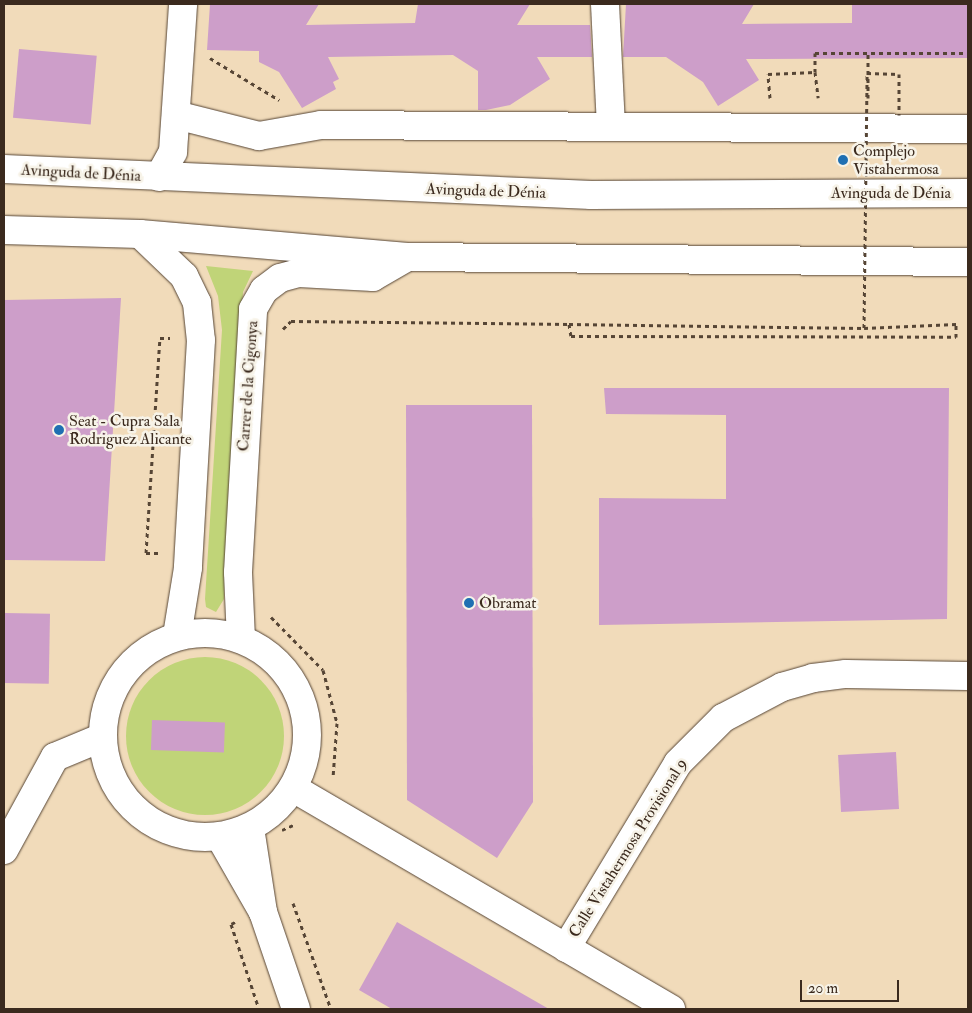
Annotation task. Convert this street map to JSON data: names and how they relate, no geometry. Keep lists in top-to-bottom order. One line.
{"streets":{"street":["Avinguda de Dénia","Carrer de la Cigonya","Calle Vistahermosa Provisional 9"]},"places":["Complejo Vistahermosa","Seat - Cupra Sala Rodriguez Alicante","Obramat"],"scale_bar":"20 m"}
